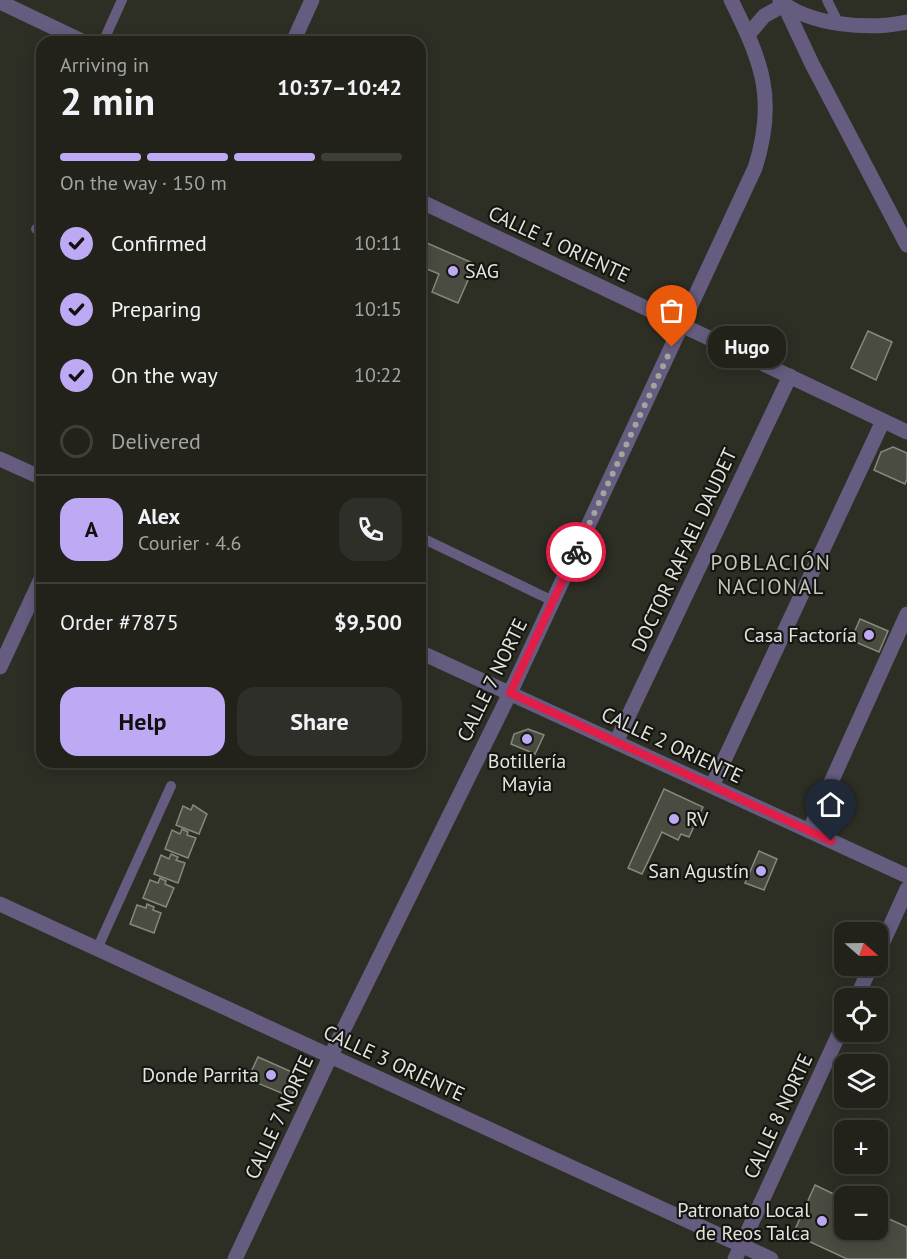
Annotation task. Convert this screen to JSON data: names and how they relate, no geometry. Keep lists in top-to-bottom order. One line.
{"streets":{"street":["CALLE 1 ORIENTE","DOCTOR RAFAEL DAUDET","CALLE 7 NORTE","CALLE 2 ORIENTE","CALLE 3 ORIENTE","CALLE 8 NORTE"]},"crossings":[["CALLE 1 ORIENTE","DOCTOR RAFAEL DAUDET"],["CALLE 1 ORIENTE","CALLE 7 NORTE"],["DOCTOR RAFAEL DAUDET","CALLE 2 ORIENTE"],["CALLE 7 NORTE","CALLE 2 ORIENTE"],["CALLE 7 NORTE","CALLE 3 ORIENTE"],["CALLE 3 ORIENTE","CALLE 8 NORTE"]],"districts":["POBLACIÓN NACIONAL"],"places":["SAG","Hugo","Casa Factoría","Botillería Mayia","RV","San Agustín","Donde Parrita","Patronato Local de Reos Talca"],"north":"right","page":{"heading":["2 min","Arriving in","10:37–10:42"],"panel":["Alex","Courier · 4.6","Order #7875","$9,500"],"bar":"On the way · 150 m","list":[["Confirmed","10:11"],["Preparing","10:15"],["On the way","10:22"],"Delivered"],"bubble":"Hugo","round":"A","buttons":["Help","Share"],"map_buttons":["+","−"]}}
